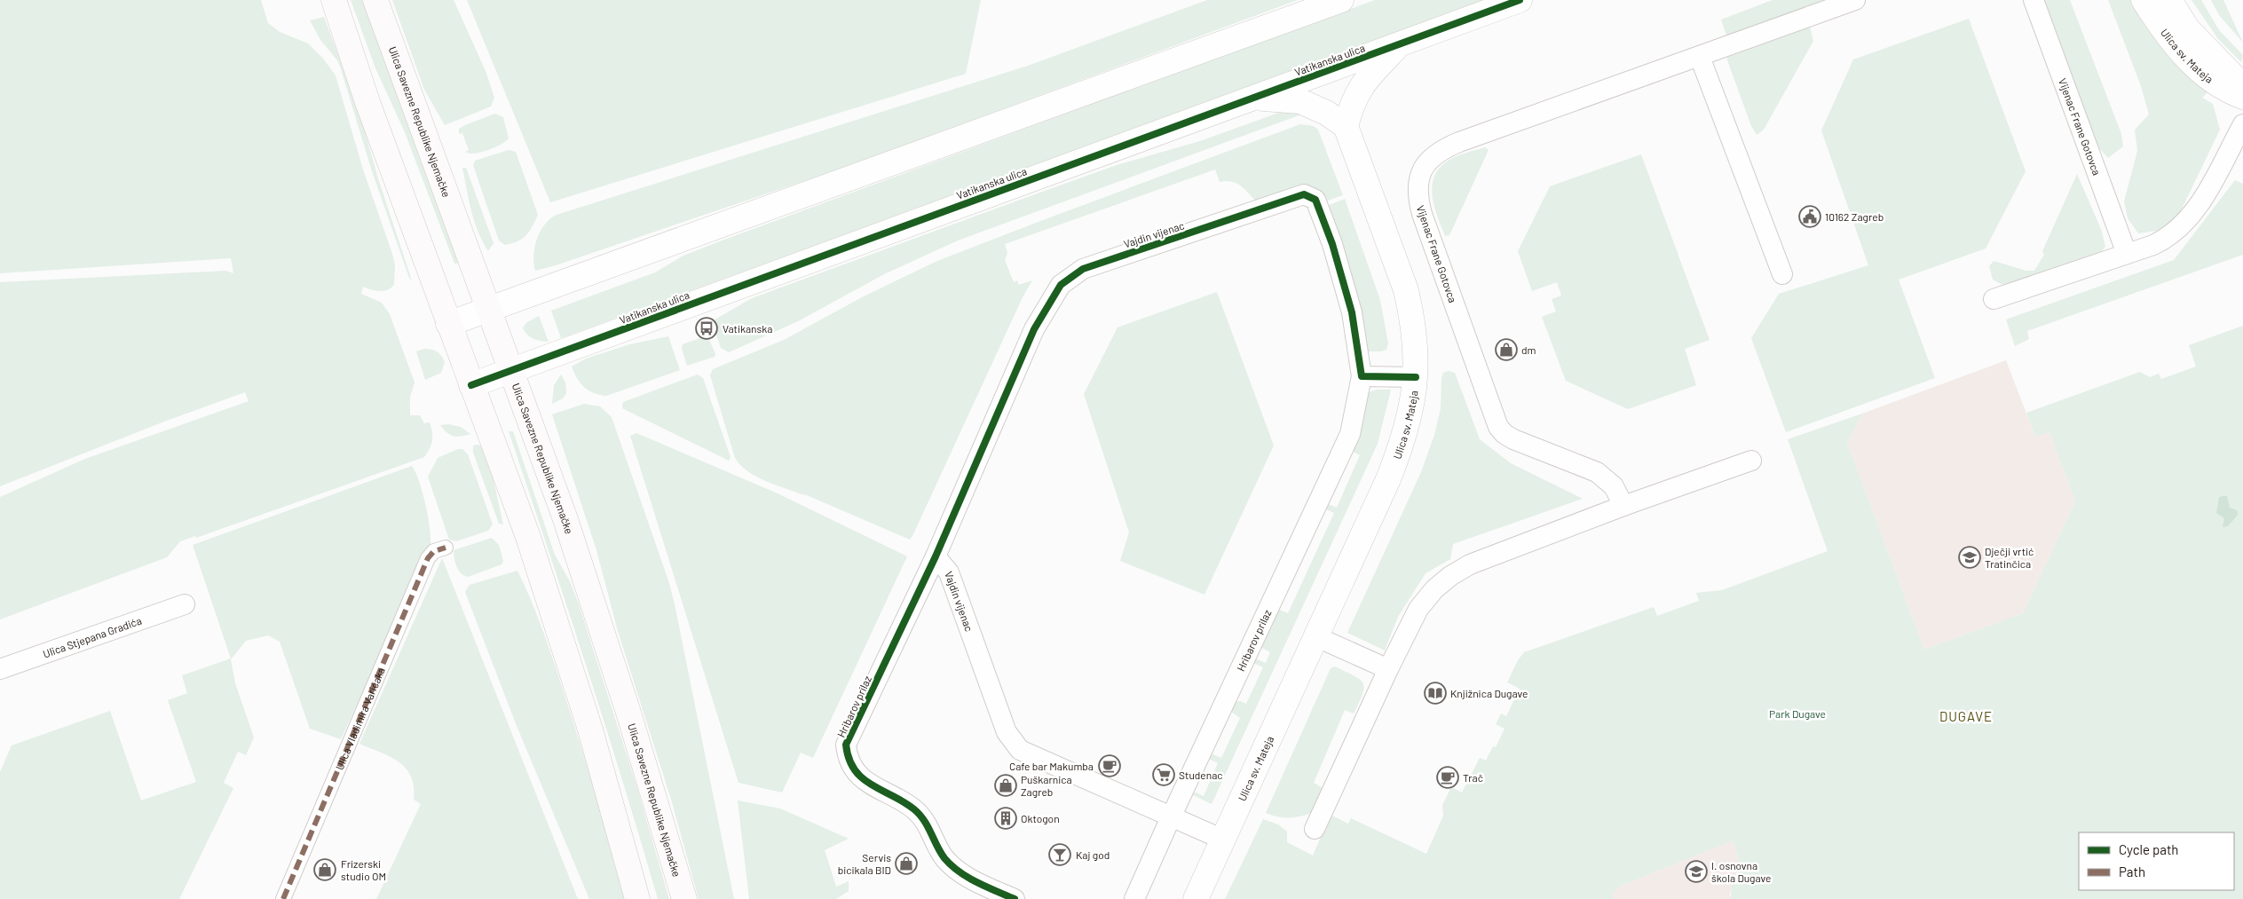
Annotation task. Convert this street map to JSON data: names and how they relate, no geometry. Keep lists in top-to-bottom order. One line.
{"streets":{"main road":["Ulica Savezne Republike Njemačke"],"street":["Ulica sv. Mateja","Vatikanska ulica","Vijenac Frane Gotovca","Vajdin vijenac","Ulica Stjepana Gradića","Hribarov prilaz","Ulica Vladimira Varićaka"]},"crossings":[["Ulica sv. Mateja","Vajdin vijenac"],["Vatikanska ulica","Ulica Savezne Republike Njemačke"],["Vajdin vijenac","Hribarov prilaz"]],"districts":["DUGAVE"],"parks":["Park Dugave"],"places":{"public building":["10162 Zagreb"],"bus stop":["Vatikanska"],"shop":["dm","Puškarnica Zagreb","Servis bicikala BID","Frizerski studio OM"],"school or university":["Dječji vrtić Tratinčica","I. osnovna škola Dugave"],"library":["Knjižnica Dugave"],"cafe":["Cafe bar Makumba","Trač"],"supermarket":["Studenac"],"building":["Oktogon"],"bar":["Kaj god"]},"legend":["Cycle path","Path"]}
